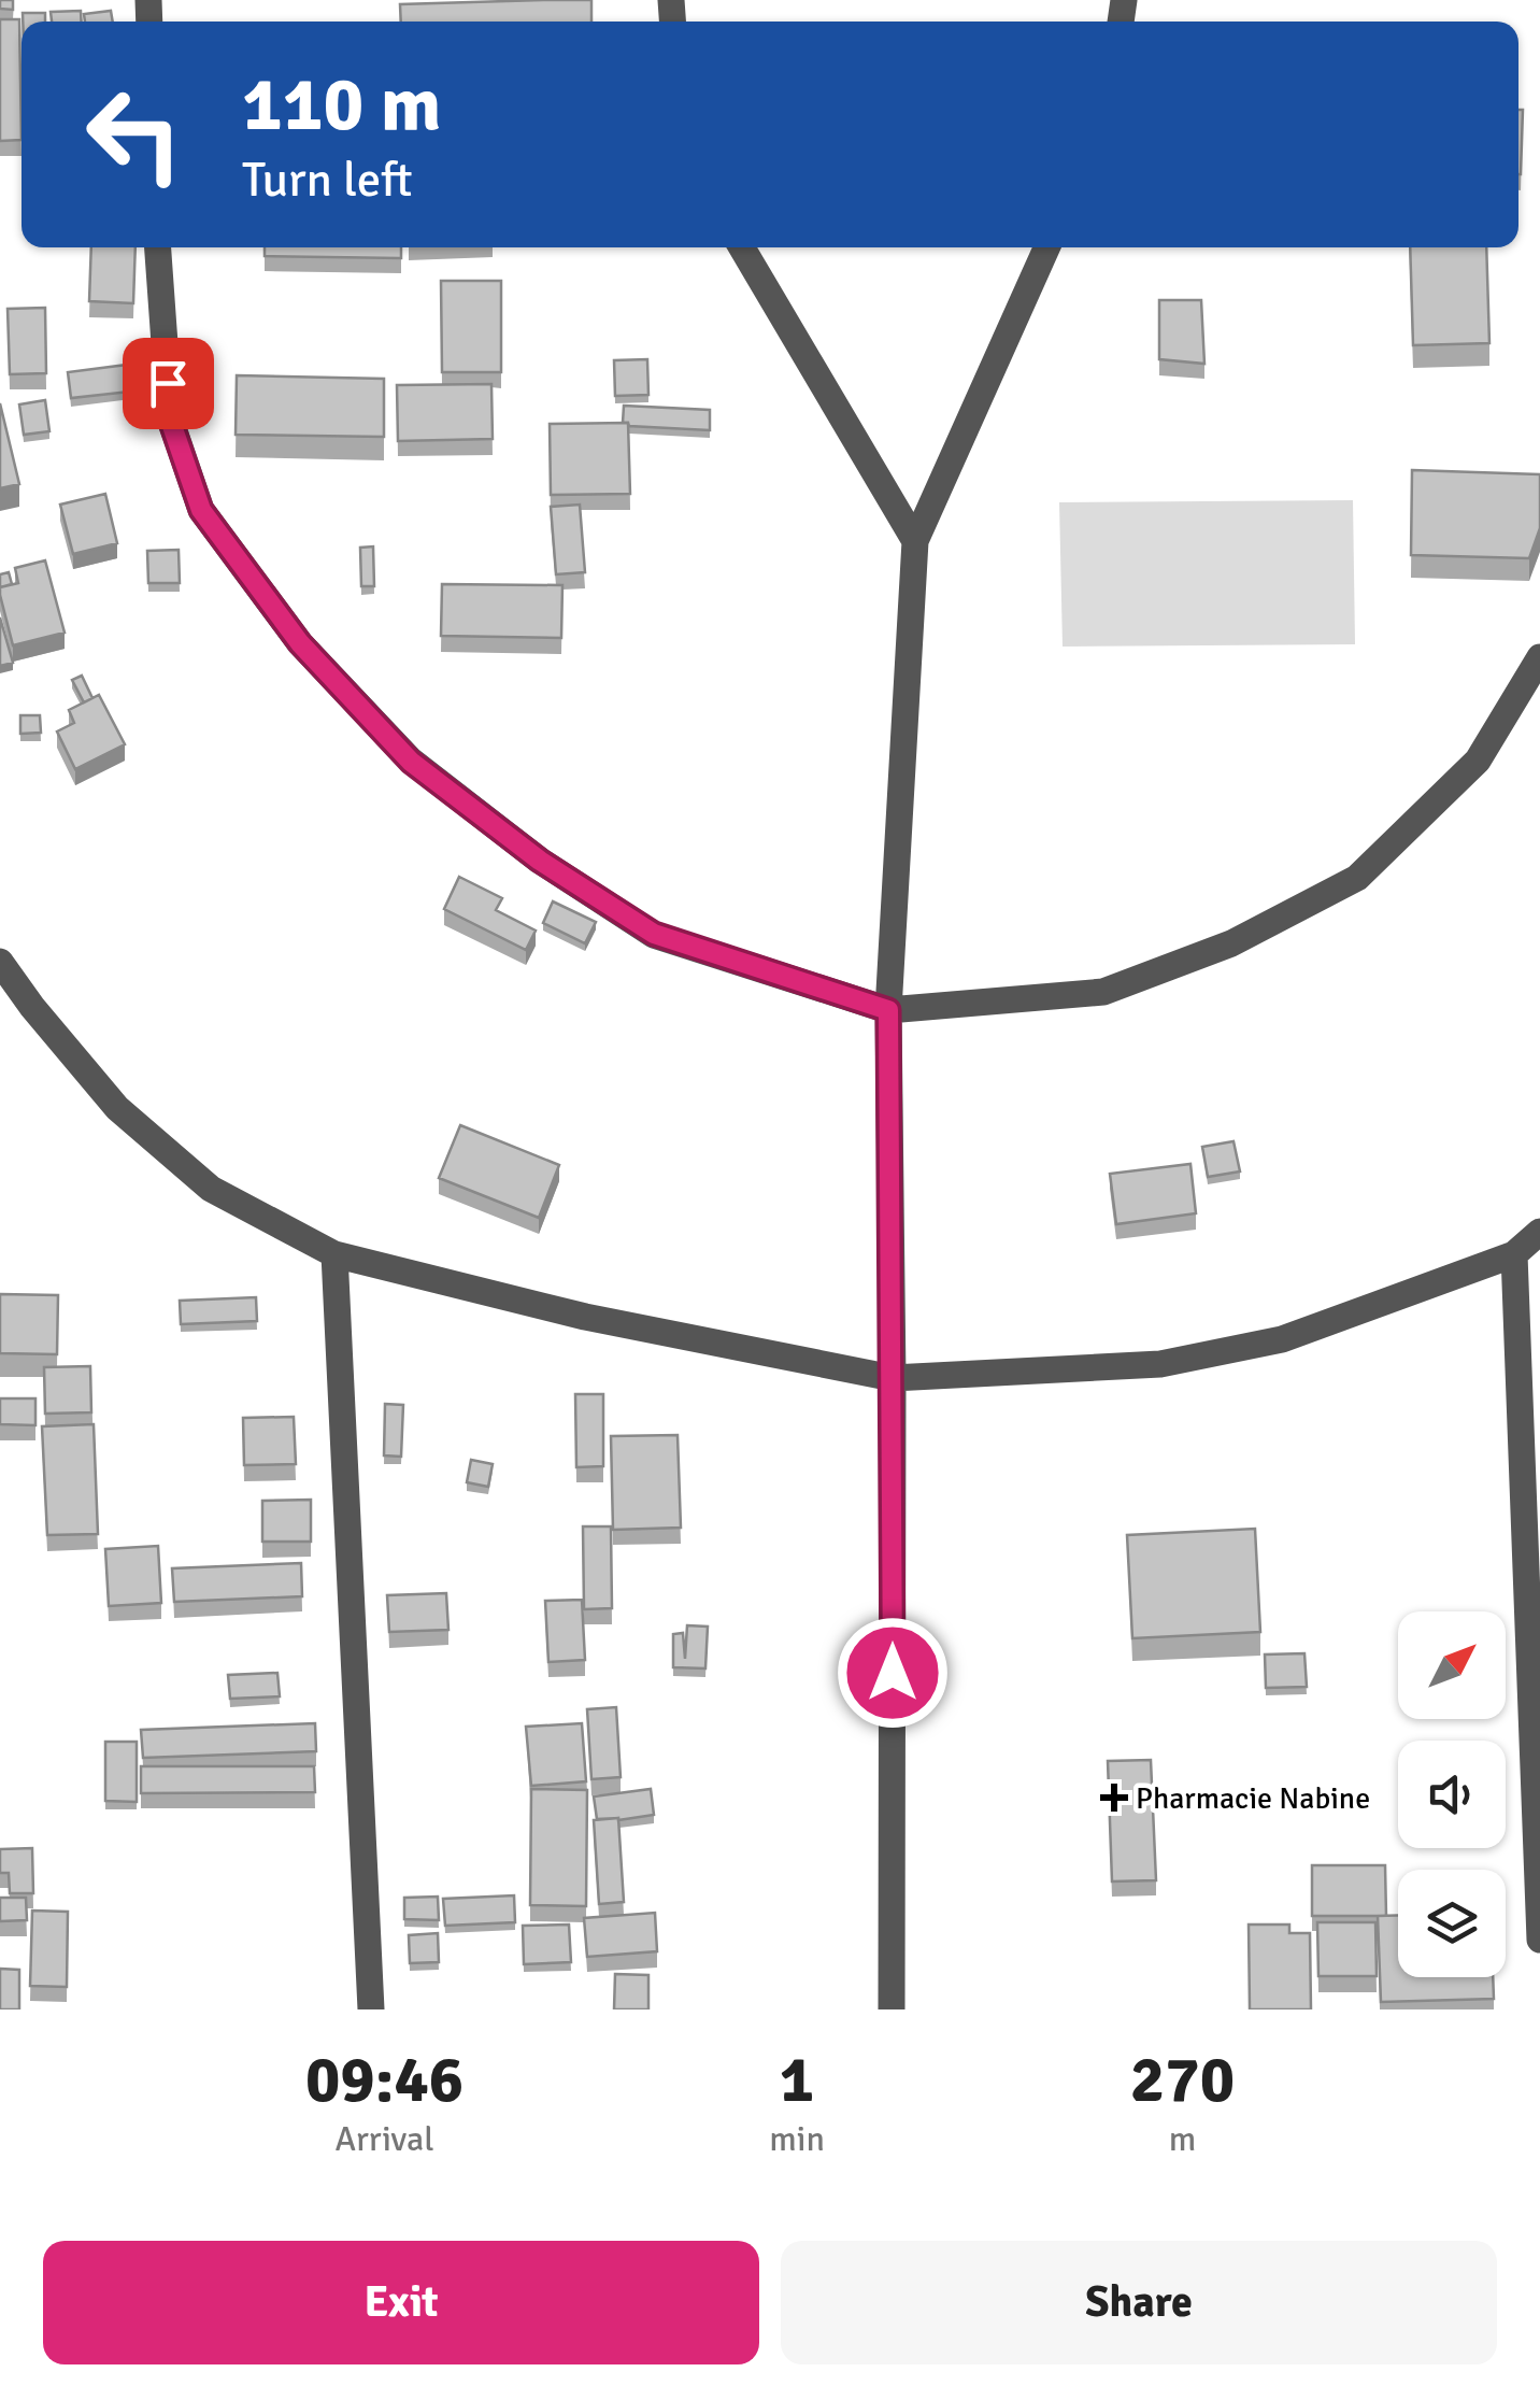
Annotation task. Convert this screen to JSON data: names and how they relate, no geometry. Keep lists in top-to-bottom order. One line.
{"places":{"health":["Pharmacie Nabine"]},"north":"top right","page":{"turn":["110 m","Turn left"],"eta":["09:46","Arrival","1","min","270","m"],"buttons":["Exit","Share"]}}
